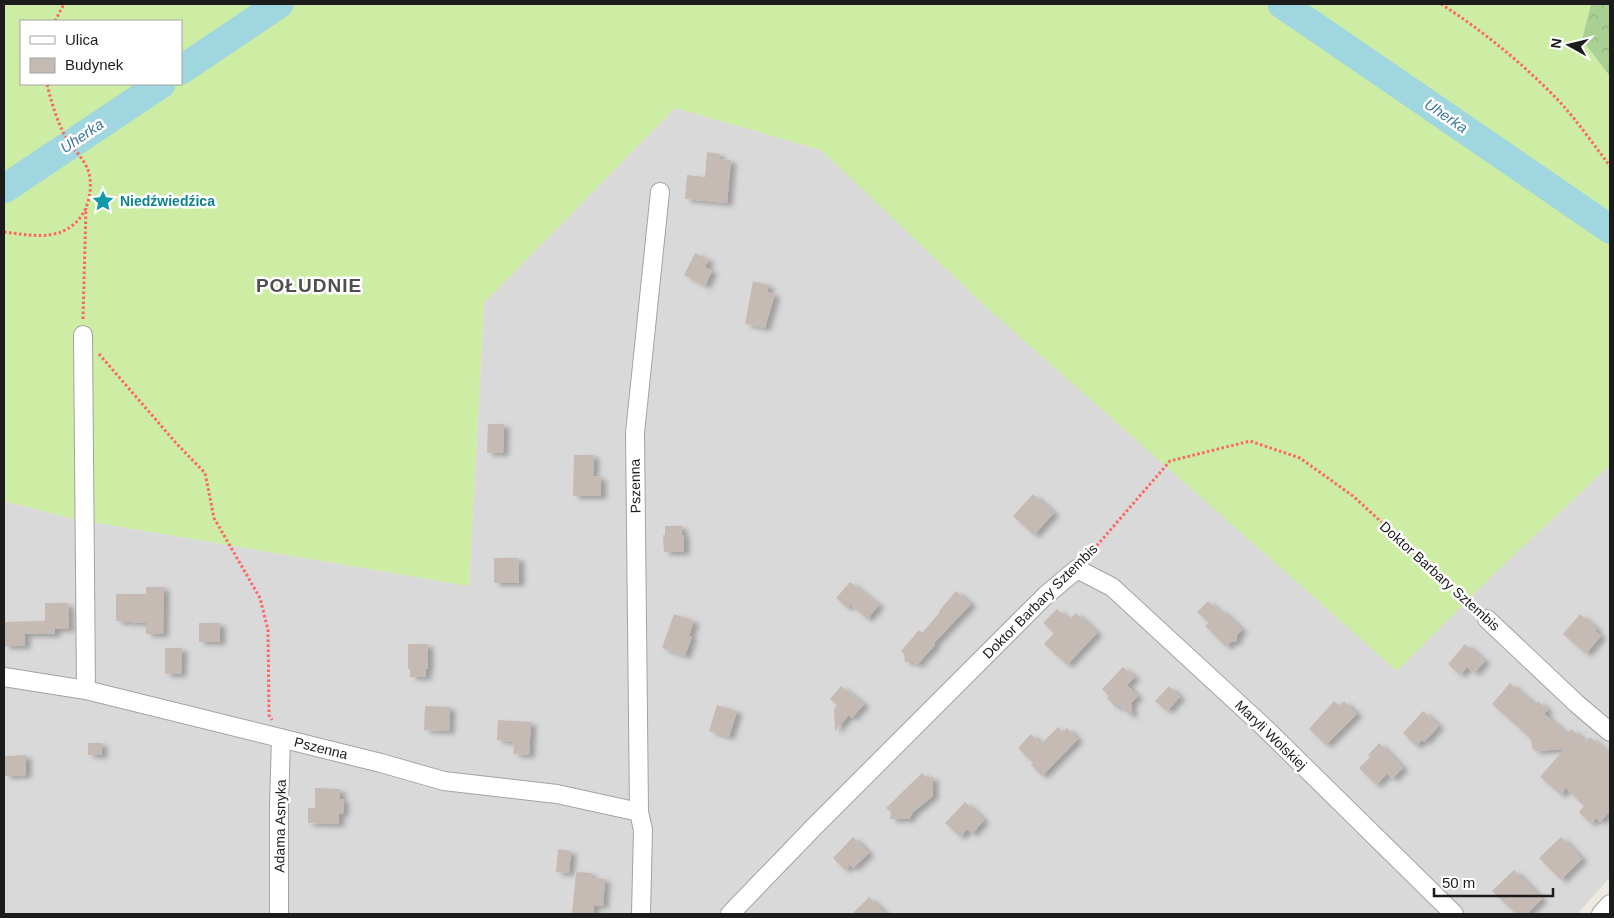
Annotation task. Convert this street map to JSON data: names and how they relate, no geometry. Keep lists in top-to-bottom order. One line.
{"streets":{"street":["Pszenna","Doktor Barbary Sztembis","Maryli Wolskiej","Adama Asnyka"]},"crossings":[["Pszenna","Adama Asnyka"],["Doktor Barbary Sztembis","Maryli Wolskiej"]],"districts":["POŁUDNIE"],"water":["Uherka"],"places":{"place":["Niedźwiedźica"]},"legend":["Ulica","Budynek"],"scale_bar":"50 m","north":"left"}
